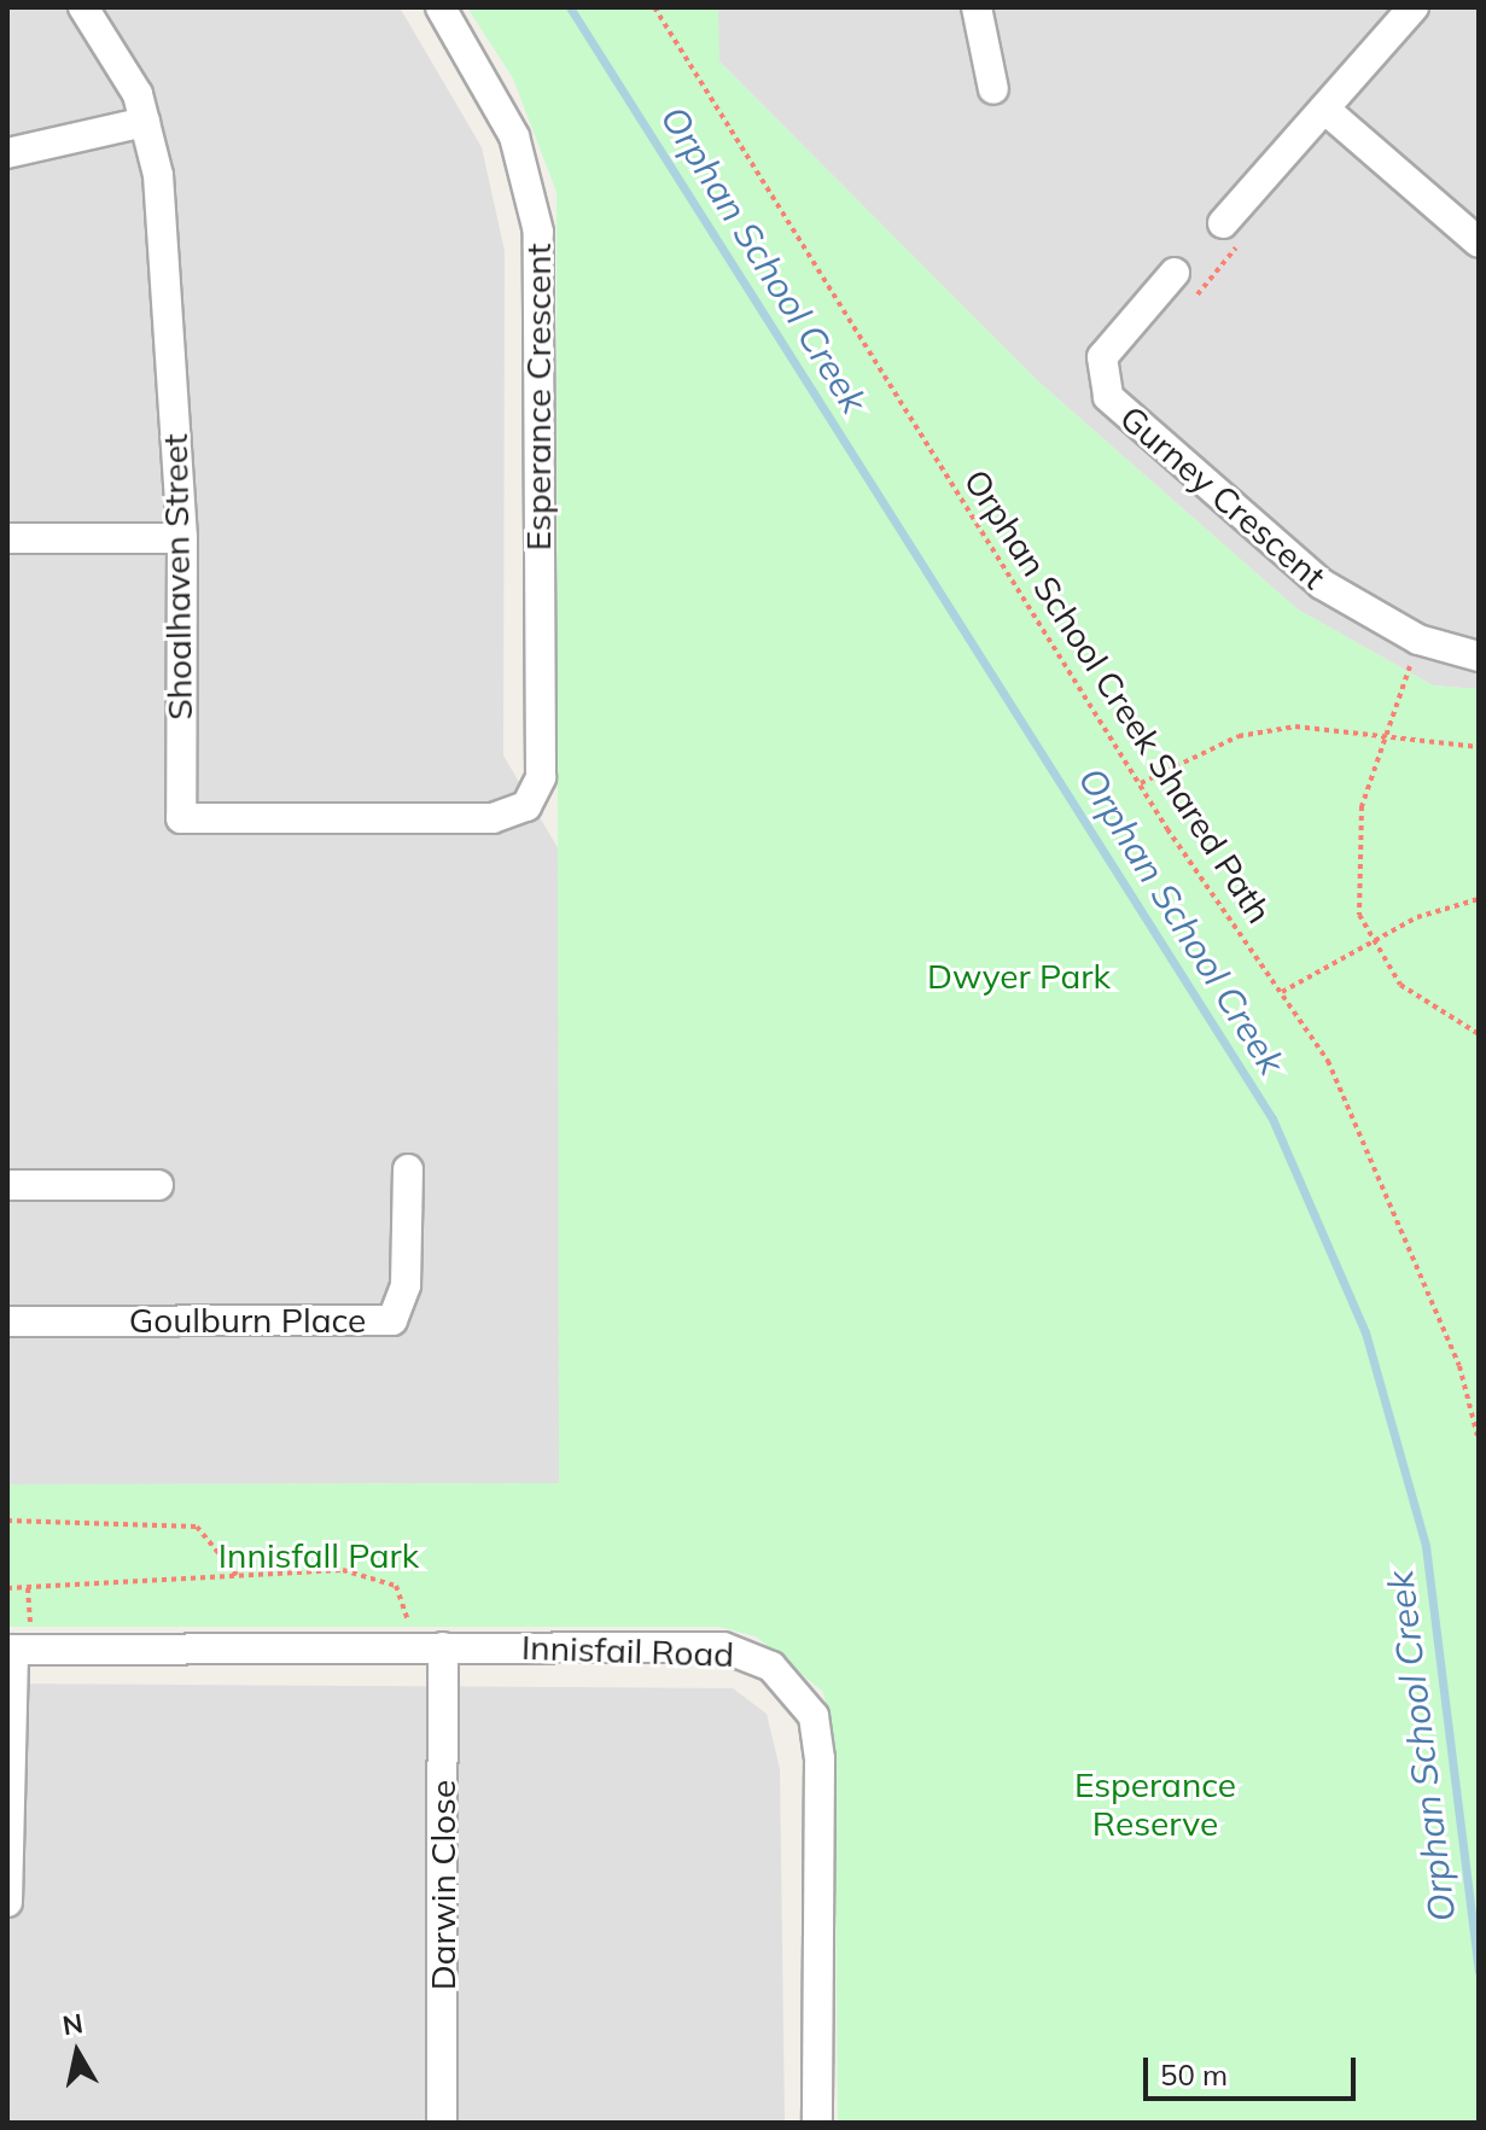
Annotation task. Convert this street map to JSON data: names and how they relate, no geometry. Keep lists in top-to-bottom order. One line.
{"streets":{"street":["Esperance Crescent","Gurney Crescent","Shoalhaven Street","Goulburn Place","Innisfail Road","Darwin Close"],"path":["Orphan School Creek Shared Path"]},"crossings":[["Esperance Crescent","Shoalhaven Street"],["Innisfail Road","Darwin Close"]],"water":["Orphan School Creek"],"parks":["Dwyer Park","Innisfall Park","Esperance Reserve"],"scale_bar":"50 m","north":"top"}
